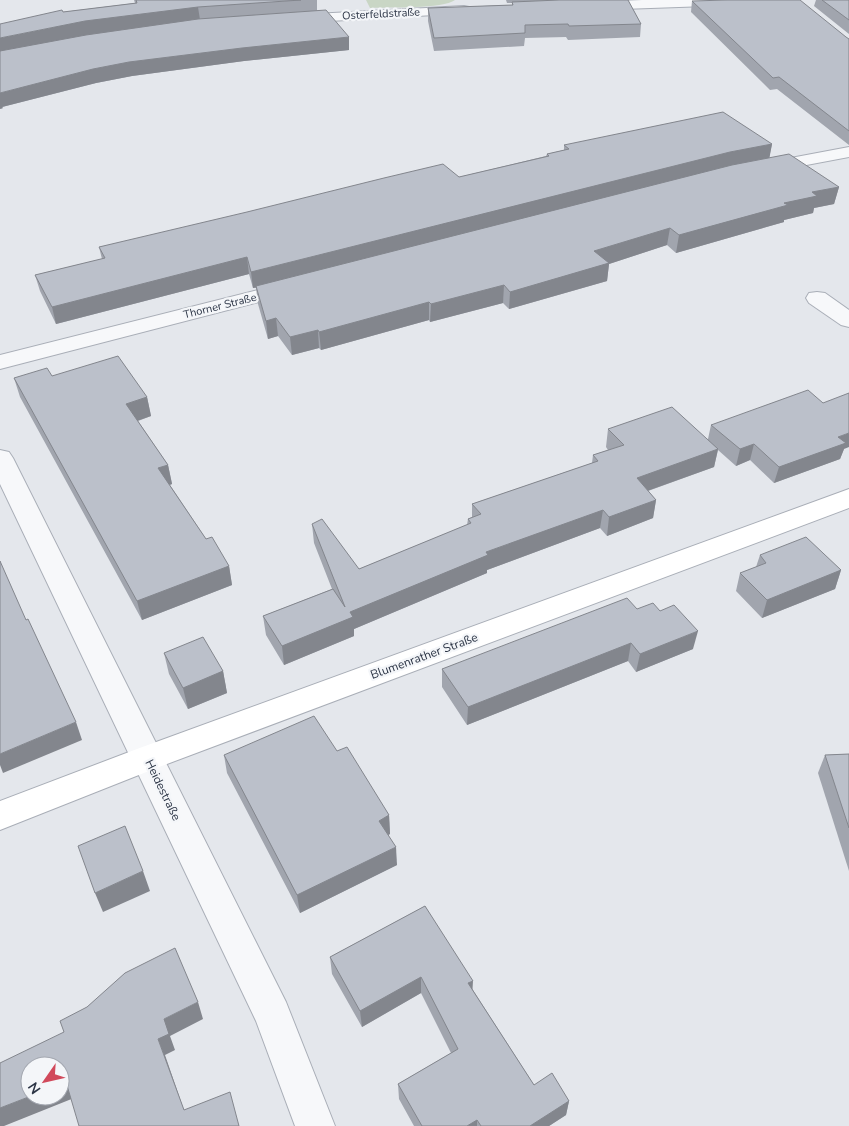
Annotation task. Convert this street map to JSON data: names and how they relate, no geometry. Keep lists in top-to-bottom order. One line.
{"streets":{"street":["Osterfeldstraße","Thorner Straße","Blumenrather Straße","Heidestraße"]},"crossings":[["Blumenrather Straße","Heidestraße"]],"north":"bottom left"}
